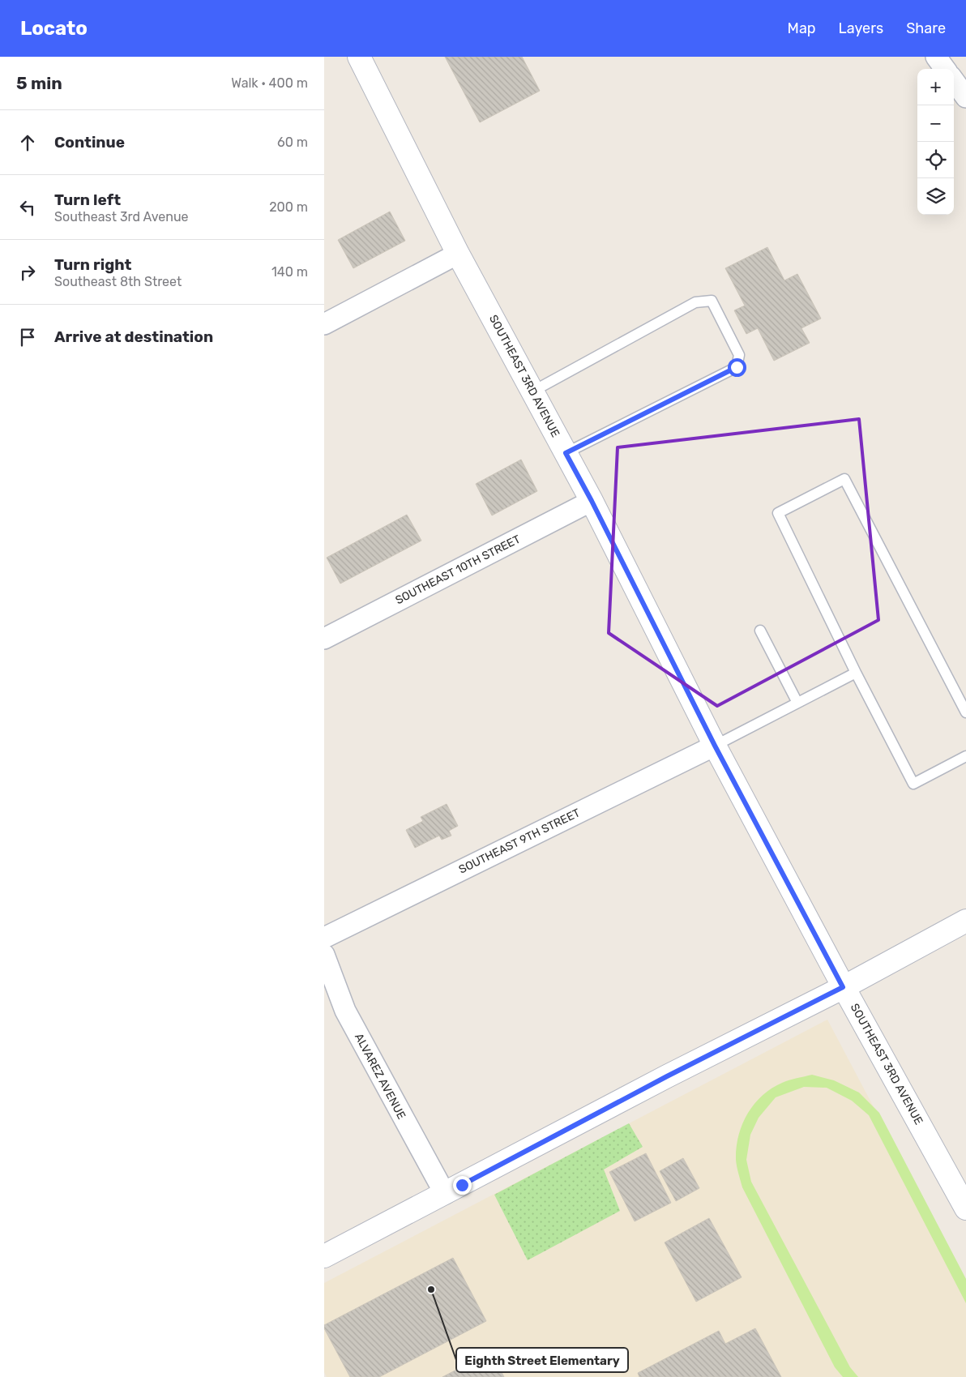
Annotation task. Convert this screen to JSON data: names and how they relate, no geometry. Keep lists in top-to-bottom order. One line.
{"streets":{"street":["SOUTHEAST 3RD AVENUE","SOUTHEAST 10TH STREET","SOUTHEAST 9TH STREET","ALVAREZ AVENUE"]},"crossings":[["SOUTHEAST 3RD AVENUE","SOUTHEAST 10TH STREET"],["SOUTHEAST 3RD AVENUE","SOUTHEAST 9TH STREET"]],"places":["Eighth Street Elementary"],"page":{"header":"Locato","nav":["Map","Layers","Share"],"heading":["5 min","Walk · 400 m"],"map_buttons":["+","−"],"list":[["Continue","60 m"],["Turn left","Southeast 3rd Avenue","200 m"],["Turn right","Southeast 8th Street","140 m"],"Arrive at destination"]}}
